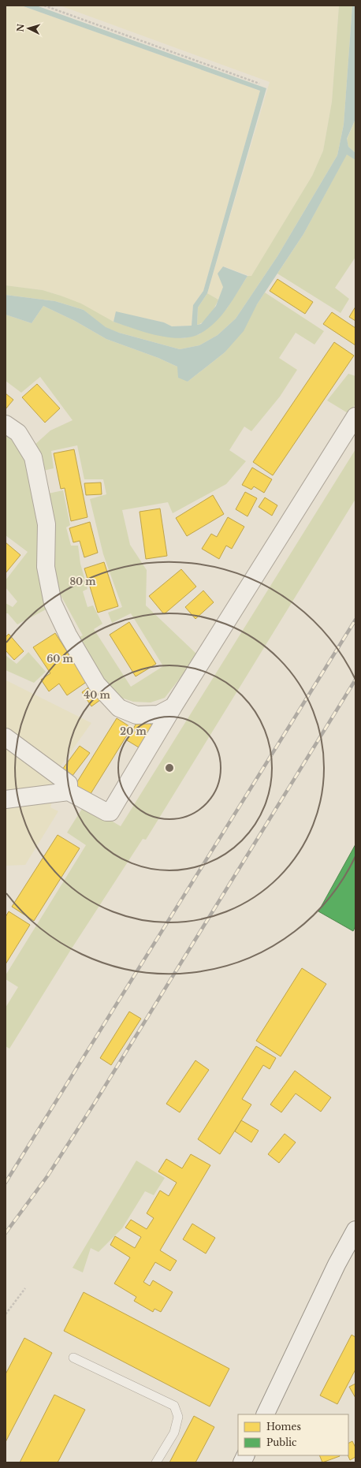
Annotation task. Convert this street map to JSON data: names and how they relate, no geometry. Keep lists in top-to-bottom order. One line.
{"legend":["Homes","Public"],"north":"left","rings":["80 m","60 m","40 m","20 m"]}
